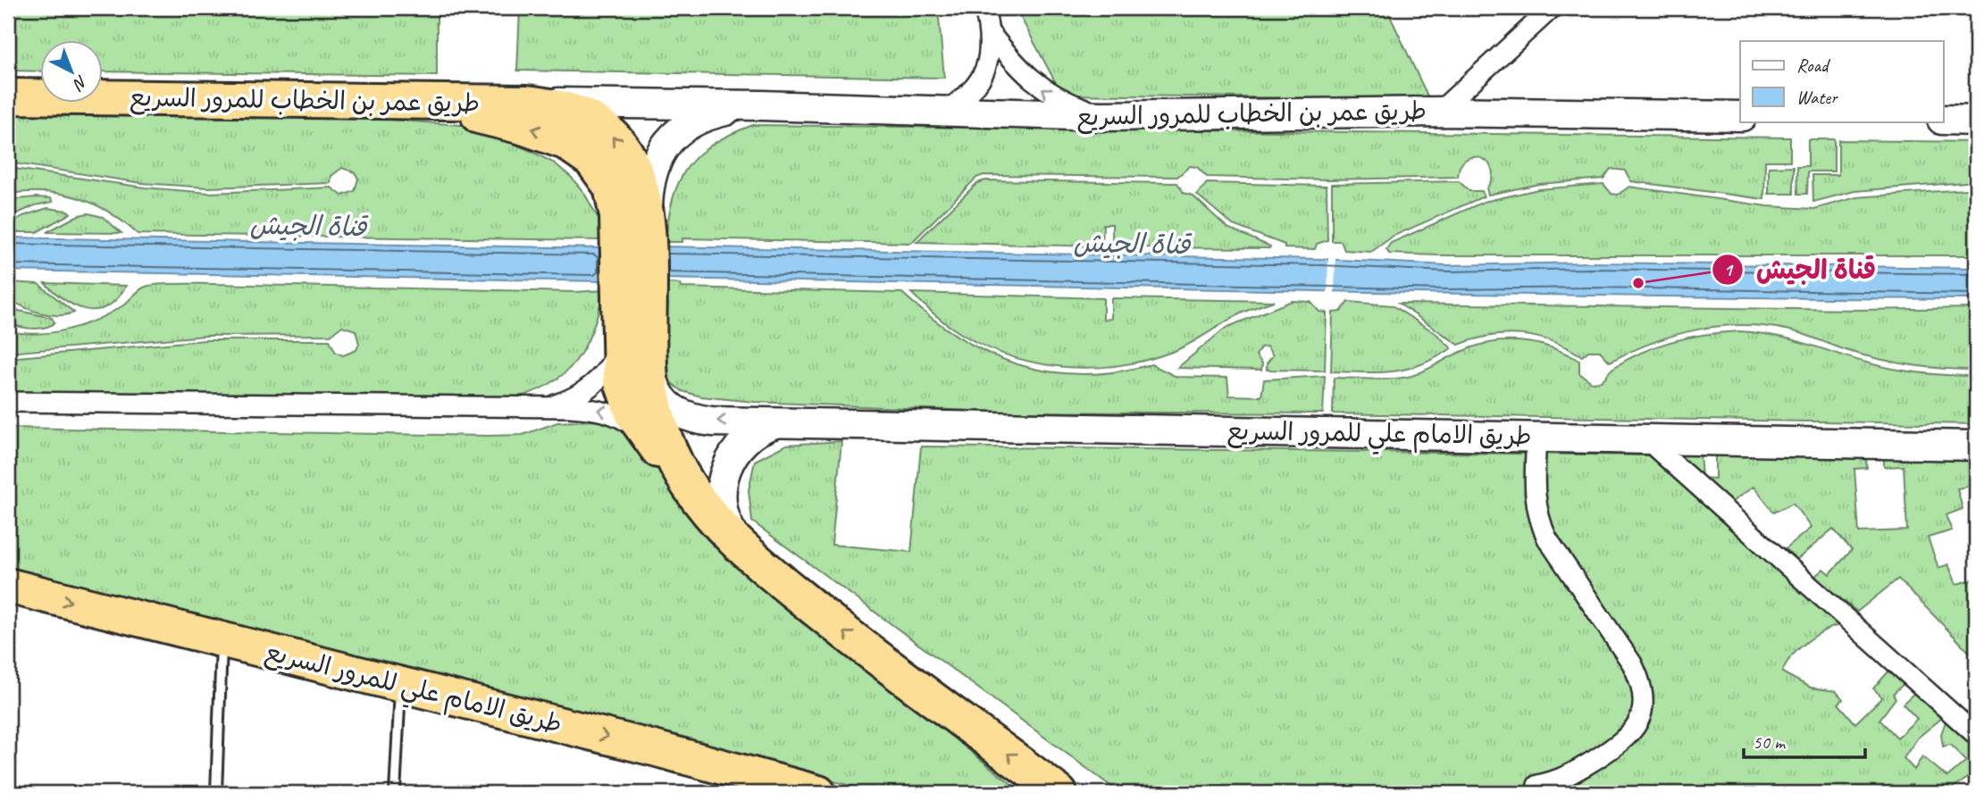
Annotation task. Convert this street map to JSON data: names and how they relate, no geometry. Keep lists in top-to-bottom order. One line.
{"streets":{"highway":["طريق عمر بن الخطاب للمرور السريع","طريق الامام علي للمرور السريع"]},"crossings":[["طريق عمر بن الخطاب للمرور السريع","طريق الامام علي للمرور السريع"]],"water":["قناة الجيش"],"places":["قناة الجيش"],"legend":["Road","Water"],"scale_bar":"50 m","north":"bottom right"}
